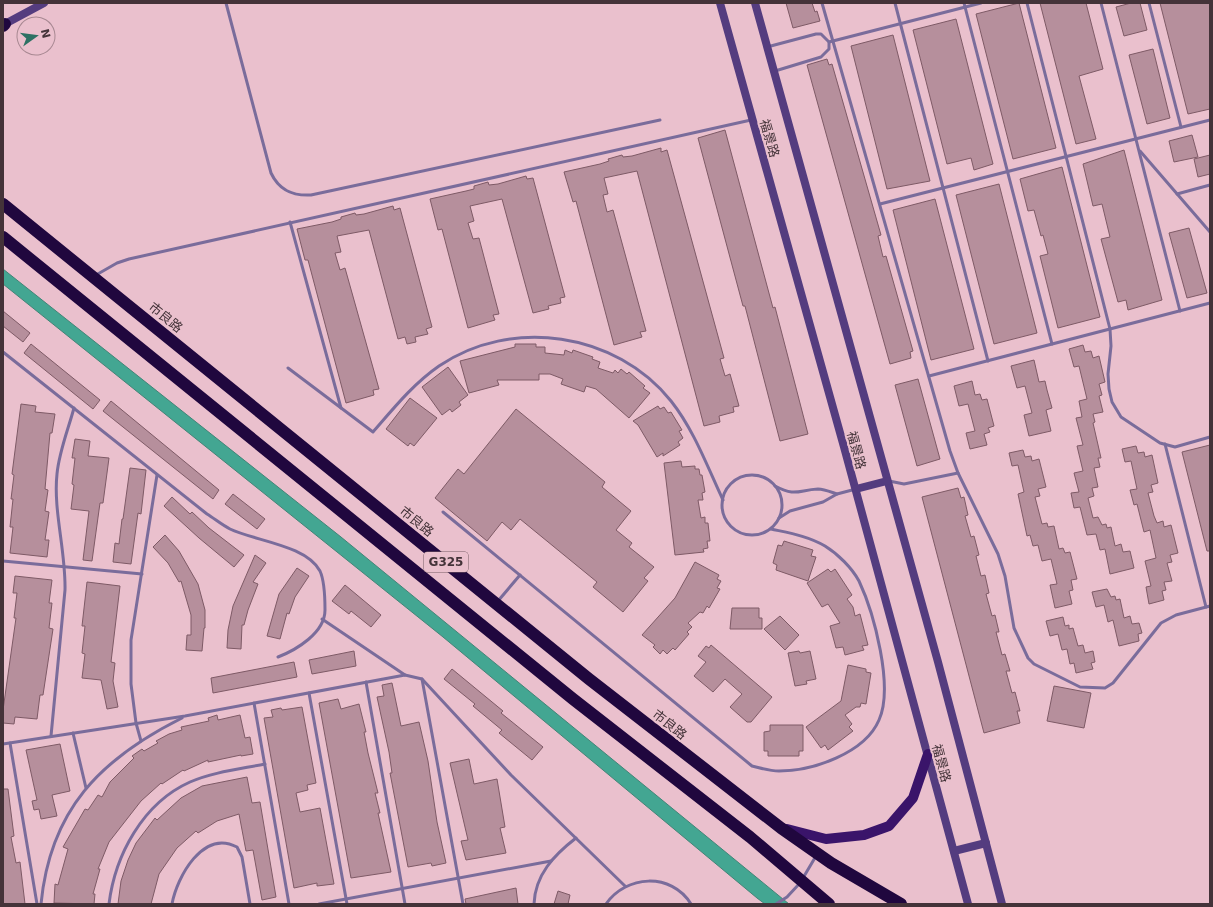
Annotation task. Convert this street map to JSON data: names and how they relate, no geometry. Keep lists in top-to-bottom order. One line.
{"streets":{"highway":["市良路","G325"],"main road":["福景路"]},"north":"right"}
